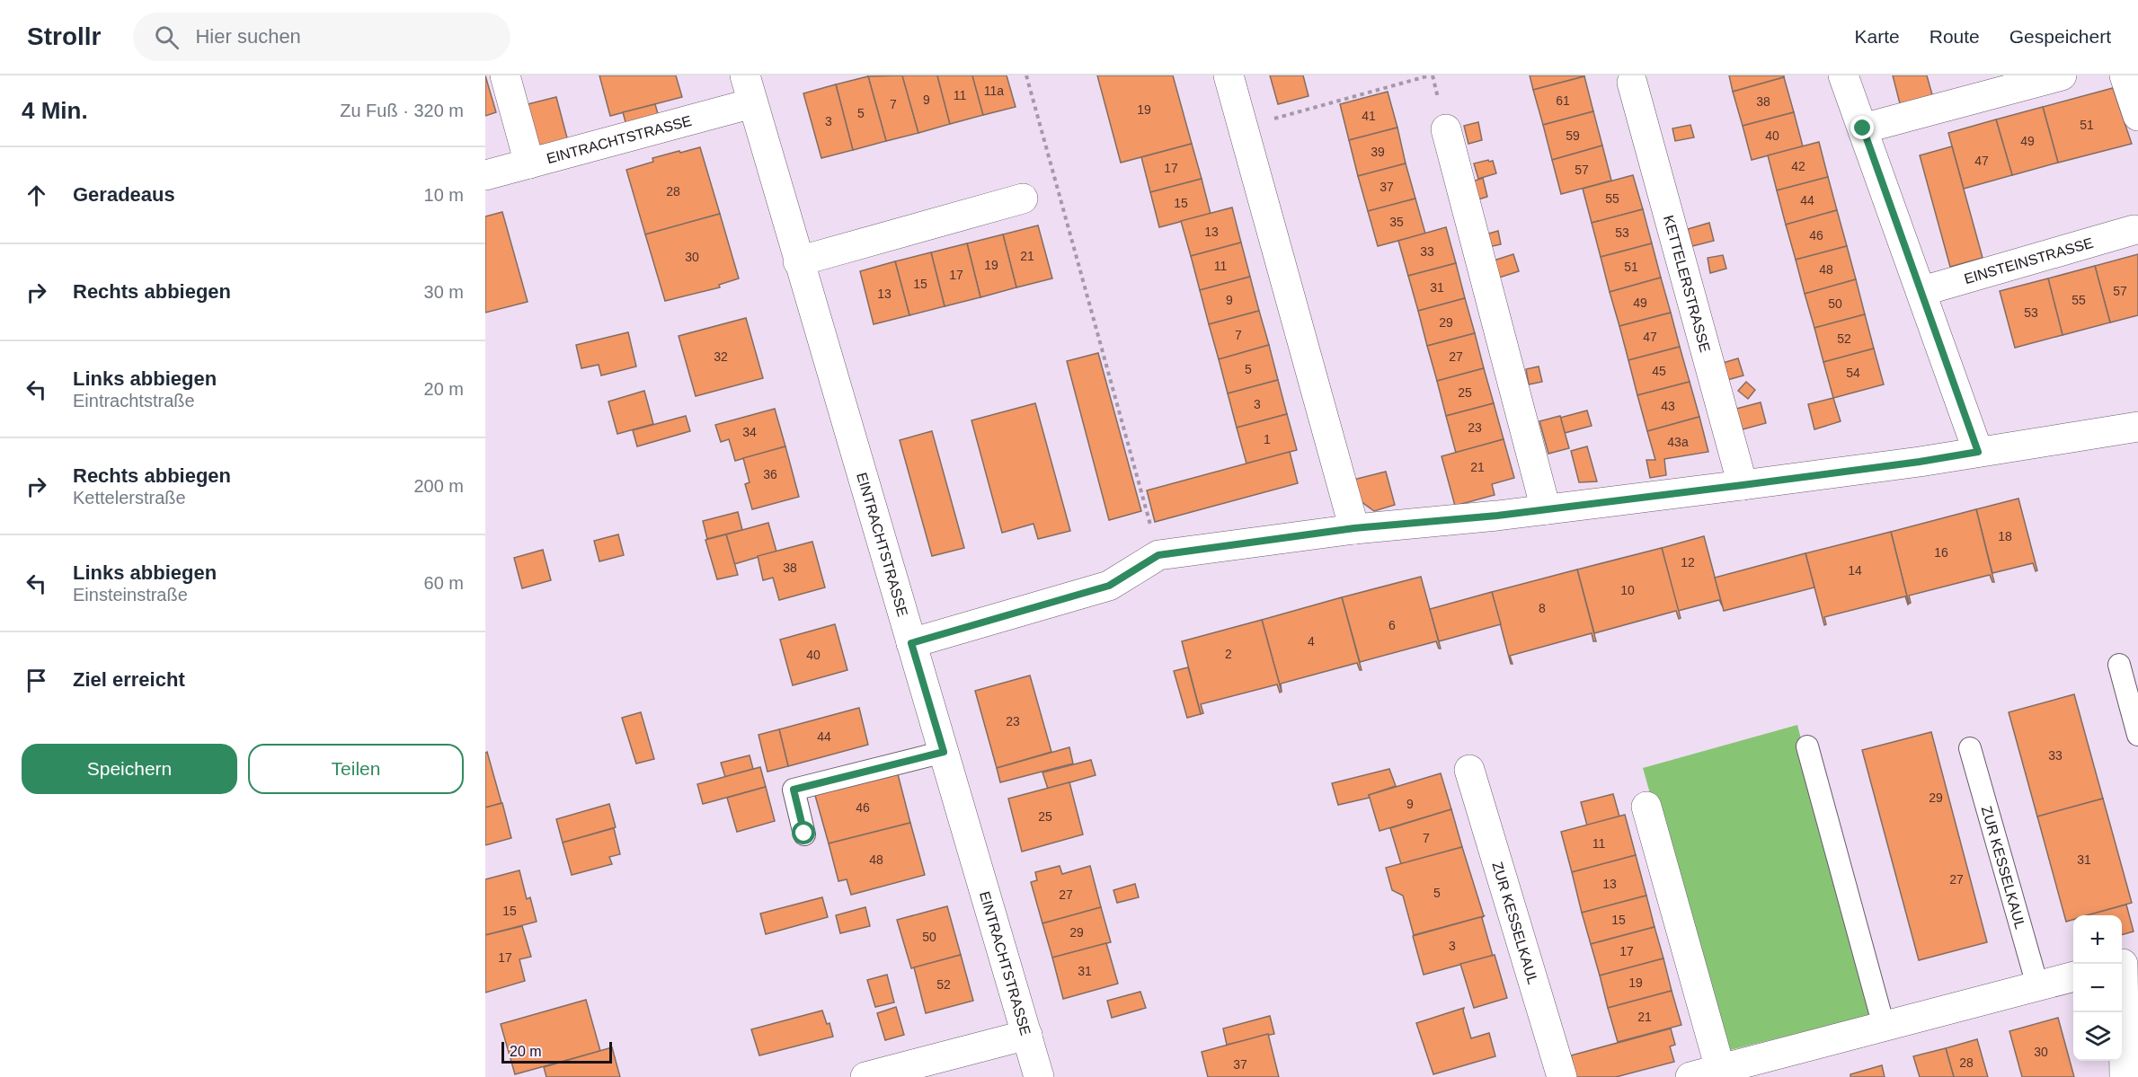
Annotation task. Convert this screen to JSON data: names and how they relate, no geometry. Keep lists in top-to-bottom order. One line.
{"streets":{"street":["EINTRACHTSTRASSE","EINSTEINSTRASSE","KETTELERSTRASSE","ZUR KESSELKAUL"]},"house_numbers":["11a","11","9","61","38","7","19","5","41","3","51","59","40","49","39","47","42","17","57","37","28","55","44","15","35","13","53","46","33","21","30","19","11","51","48","17","15","31","57","13","9","55","49","50","53","29","7","47","52","32","27","5","45","54","25","3","43","23","34","1","43a","21","36","18","16","12","38","14","10","8","6","4","2","40","23","44","33","29","9","46","25","7","11","48","31","27","13","5","27","15","15","29","50","3","17","17","31","19","52","21","30","28","37"],"scale_bar":"20 m","page":{"header":"Strollr","search":"Hier suchen","nav":["Karte","Route","Gespeichert"],"heading":["4 Min.","Zu Fuß · 320 m"],"list":[["Geradeaus","10 m"],["Rechts abbiegen","30 m"],["Links abbiegen","Eintrachtstraße","20 m"],["Rechts abbiegen","Kettelerstraße","200 m"],["Links abbiegen","Einsteinstraße","60 m"],"Ziel erreicht"],"buttons":["Speichern","Teilen"],"map_buttons":["+","−"],"scale":"20 m"}}
